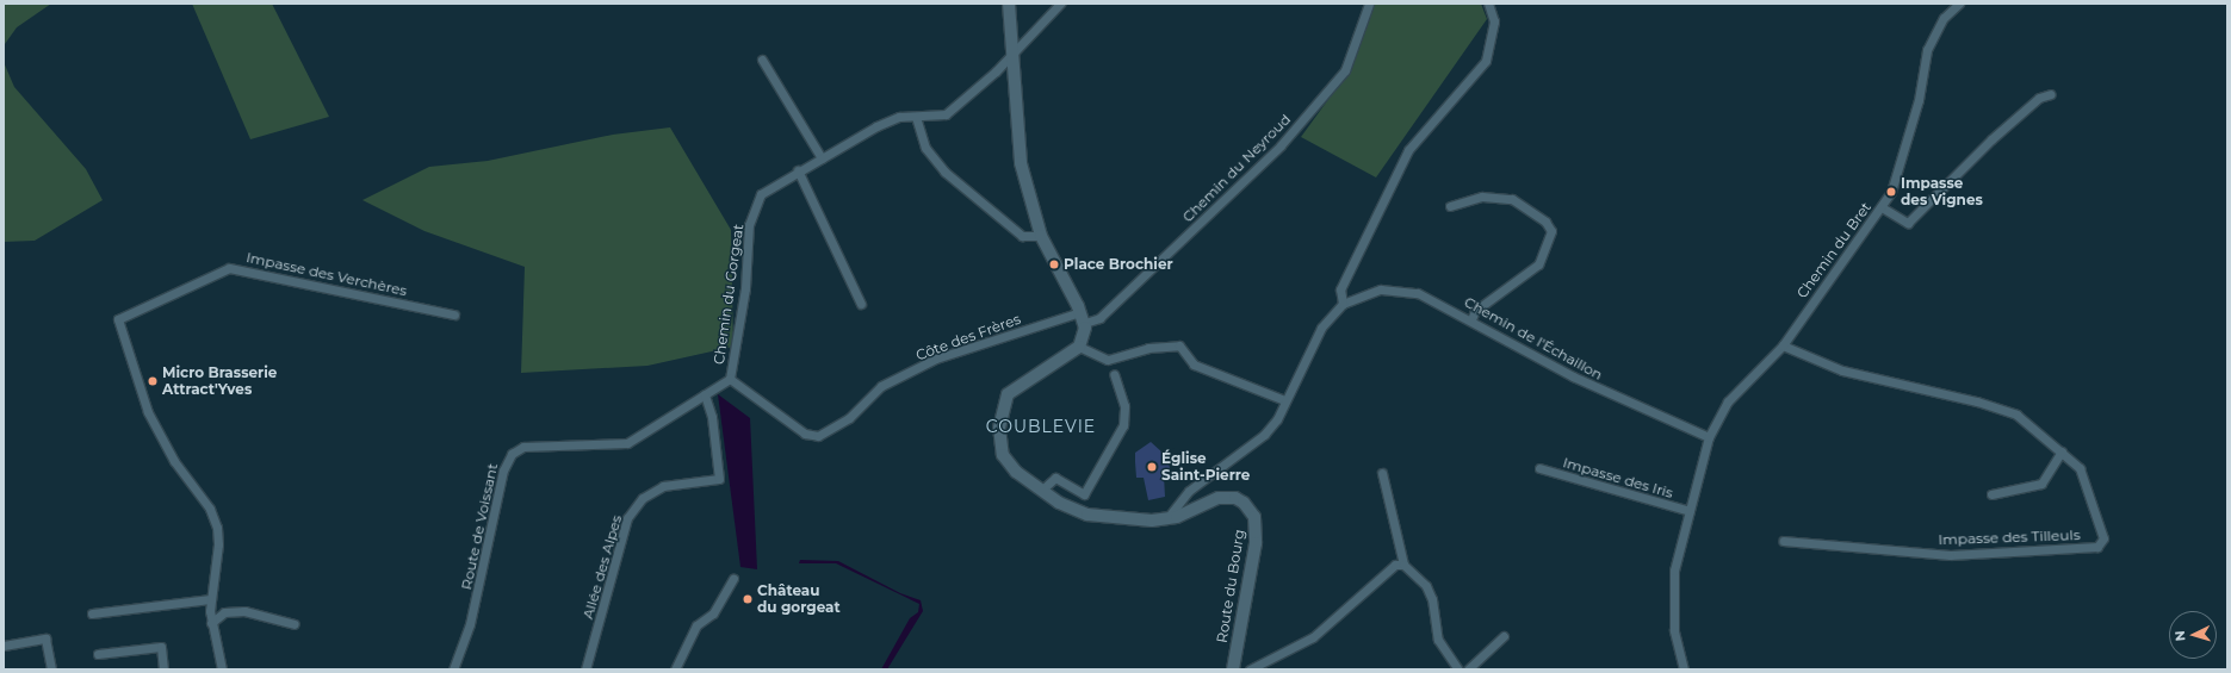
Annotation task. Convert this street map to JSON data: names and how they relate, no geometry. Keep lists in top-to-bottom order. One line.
{"streets":{"main road":["Route du Bourg"],"street":["Chemin du Neyroud","Chemin du Bret","Impasse des Verchères","Chemin du Gorgeat","Côte des Frères","Chemin de l'Échaillon","Impasse des Iris","Route de Voissant","Impasse des Tilleuls","Allée des Alpes"]},"crossings":[["Chemin du Neyroud","Côte des Frères"],["Chemin du Bret","Chemin de l'Échaillon"],["Chemin du Bret","Impasse des Iris"],["Chemin du Bret","Impasse des Tilleuls"],["Chemin du Gorgeat","Côte des Frères"],["Chemin du Gorgeat","Route de Voissant"],["Côte des Frères","Route de Voissant"],["Route de Voissant","Allée des Alpes"]],"districts":["COUBLEVIE"],"places":["Impasse des Vignes","Place Brochier","Micro Brasserie Attract'Yves","Église Saint-Pierre","Château du gorgeat"],"north":"left"}
